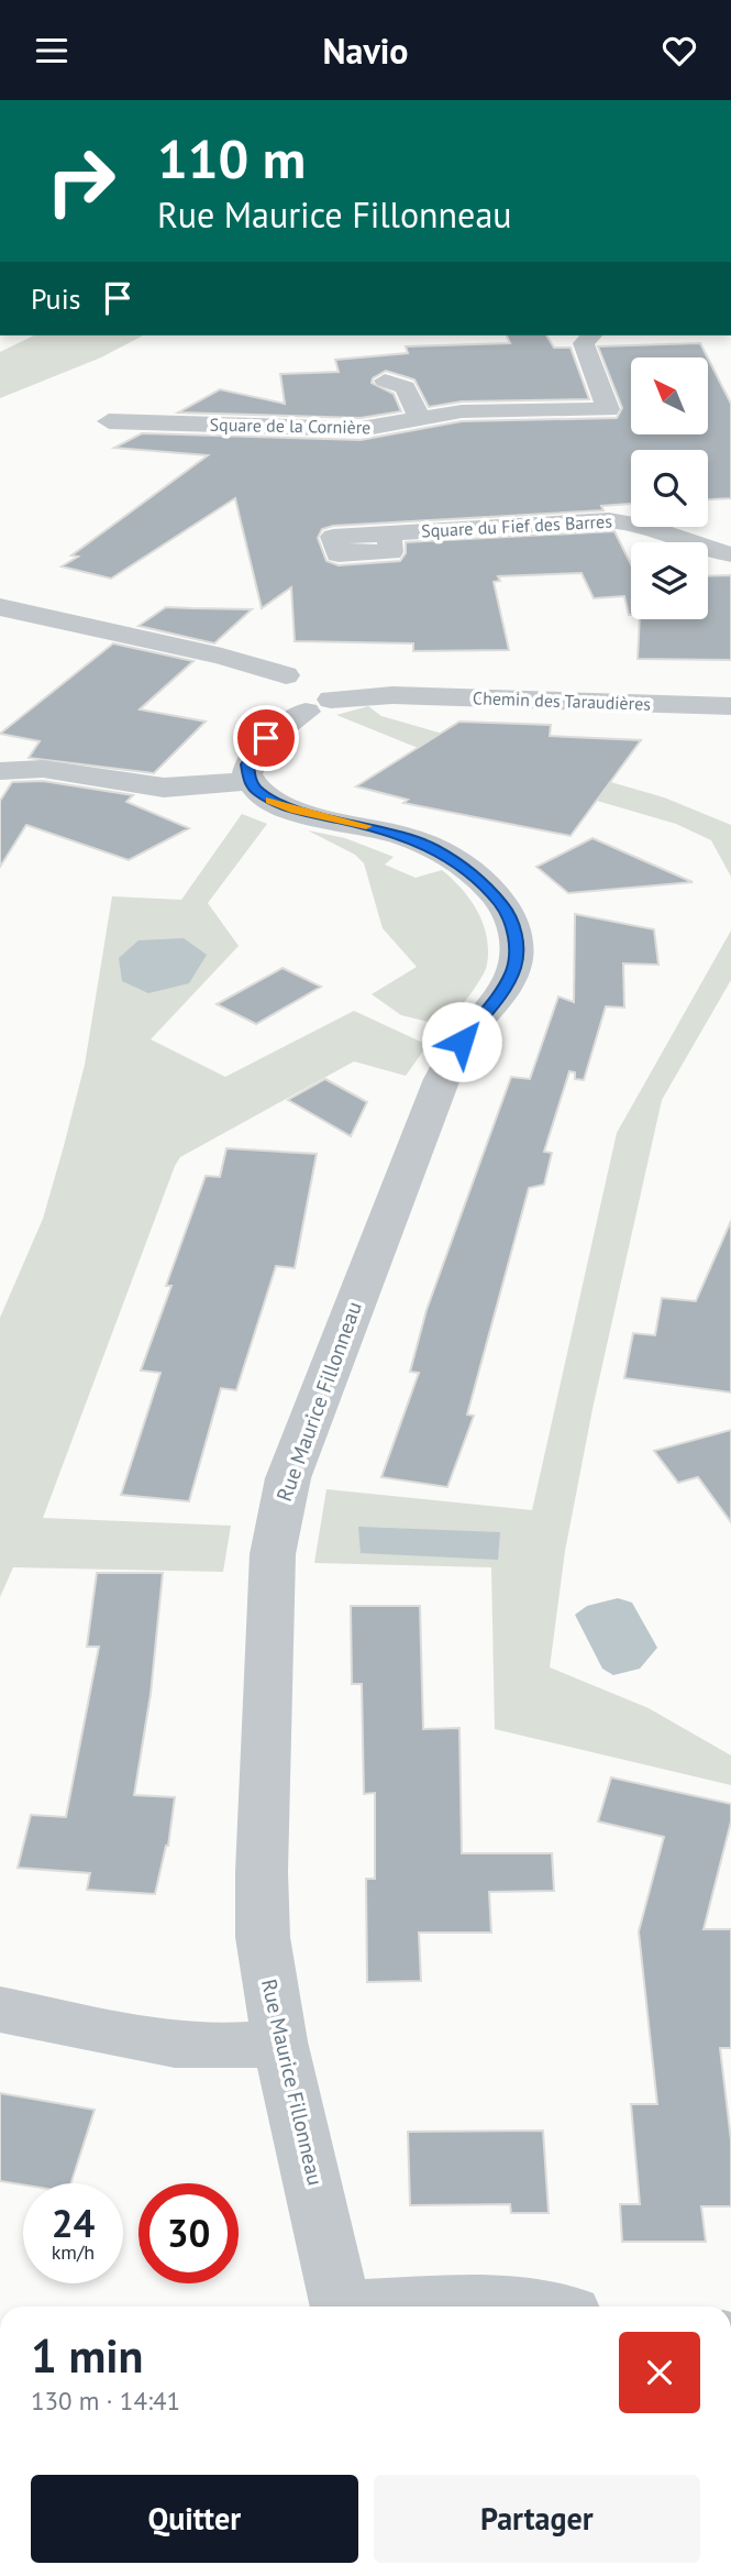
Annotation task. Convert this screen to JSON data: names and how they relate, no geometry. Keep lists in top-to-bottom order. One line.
{"streets":{"street":["Square de la Cornière","Square du Fief des Barres","Chemin des Taraudières","Rue Maurice Fillonneau"]},"north":"top left","page":{"header":"Navio","turn":["110 m","Rue Maurice Fillonneau"],"then":"Puis","speed":"24 km/h","limit":"30","heading":["1 min","130 m · 14:41"],"buttons":["Quitter","Partager"]}}
